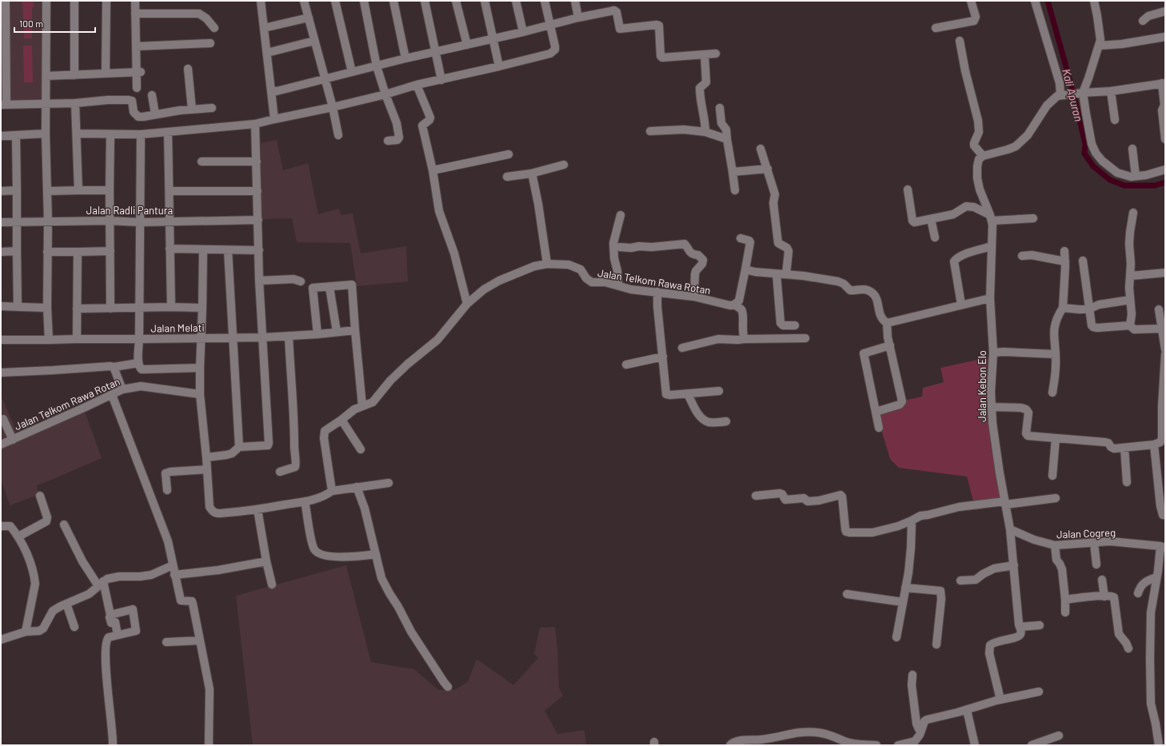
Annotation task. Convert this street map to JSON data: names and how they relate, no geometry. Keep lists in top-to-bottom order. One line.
{"streets":{"street":["Jalan Radli Pantura","Jalan Telkom Rawa Rotan","Jalan Melati","Jalan Kebon Elo","Jalan Cogreg"]},"crossings":[["Jalan Kebon Elo","Jalan Cogreg"]],"water":["Kali Apuran"],"scale_bar":"100 m"}
